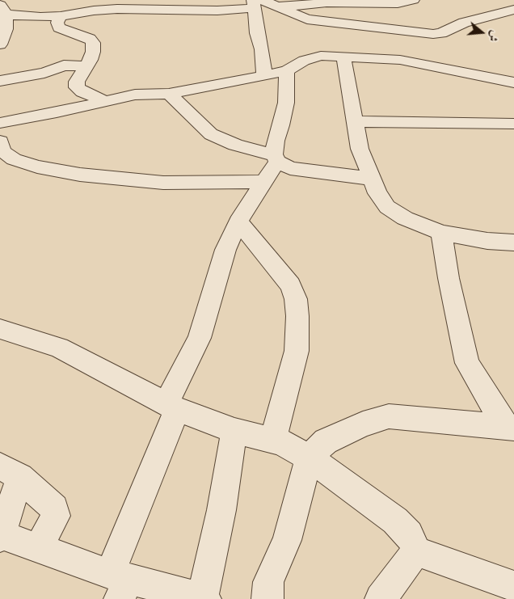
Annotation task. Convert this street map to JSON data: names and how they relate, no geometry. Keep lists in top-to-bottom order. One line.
{"north":"right"}
